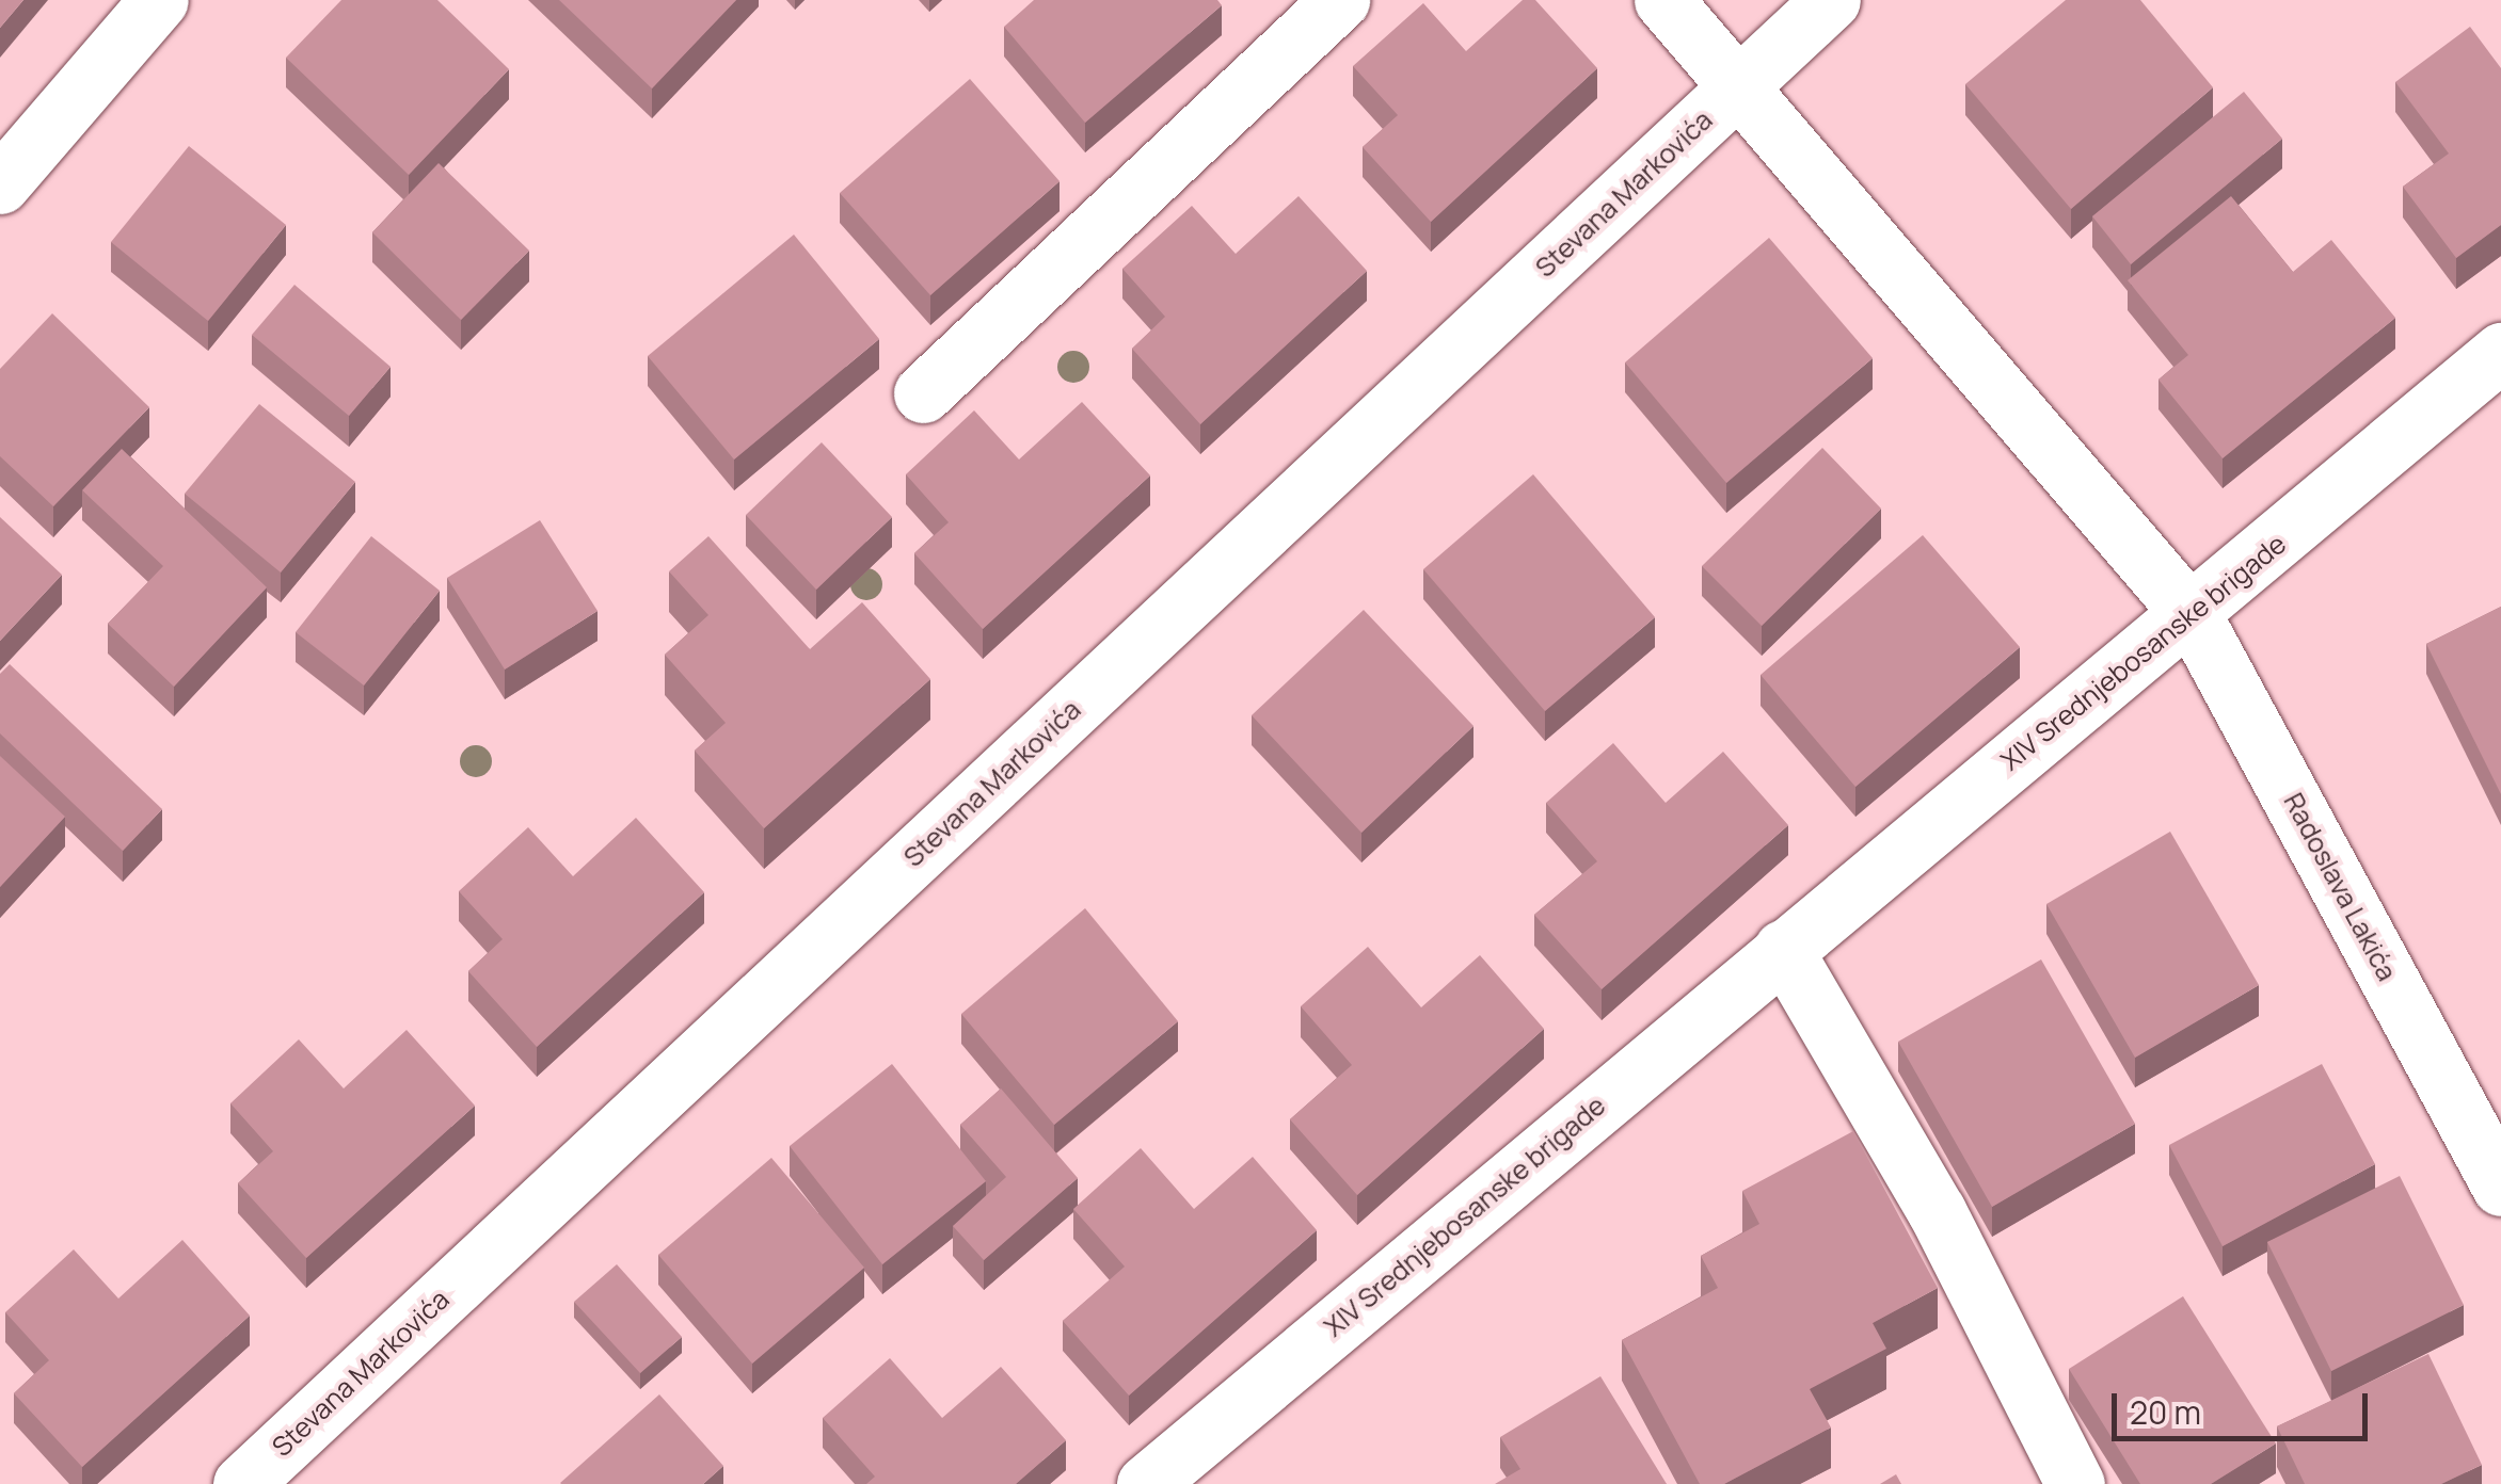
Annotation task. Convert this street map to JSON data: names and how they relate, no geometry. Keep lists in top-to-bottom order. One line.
{"streets":{"street":["Stevana Markovića","XIV Srednjebosanske brigade","Radoslava Lakića"]},"crossings":[["XIV Srednjebosanske brigade","Radoslava Lakića"]],"scale_bar":"20 m"}
